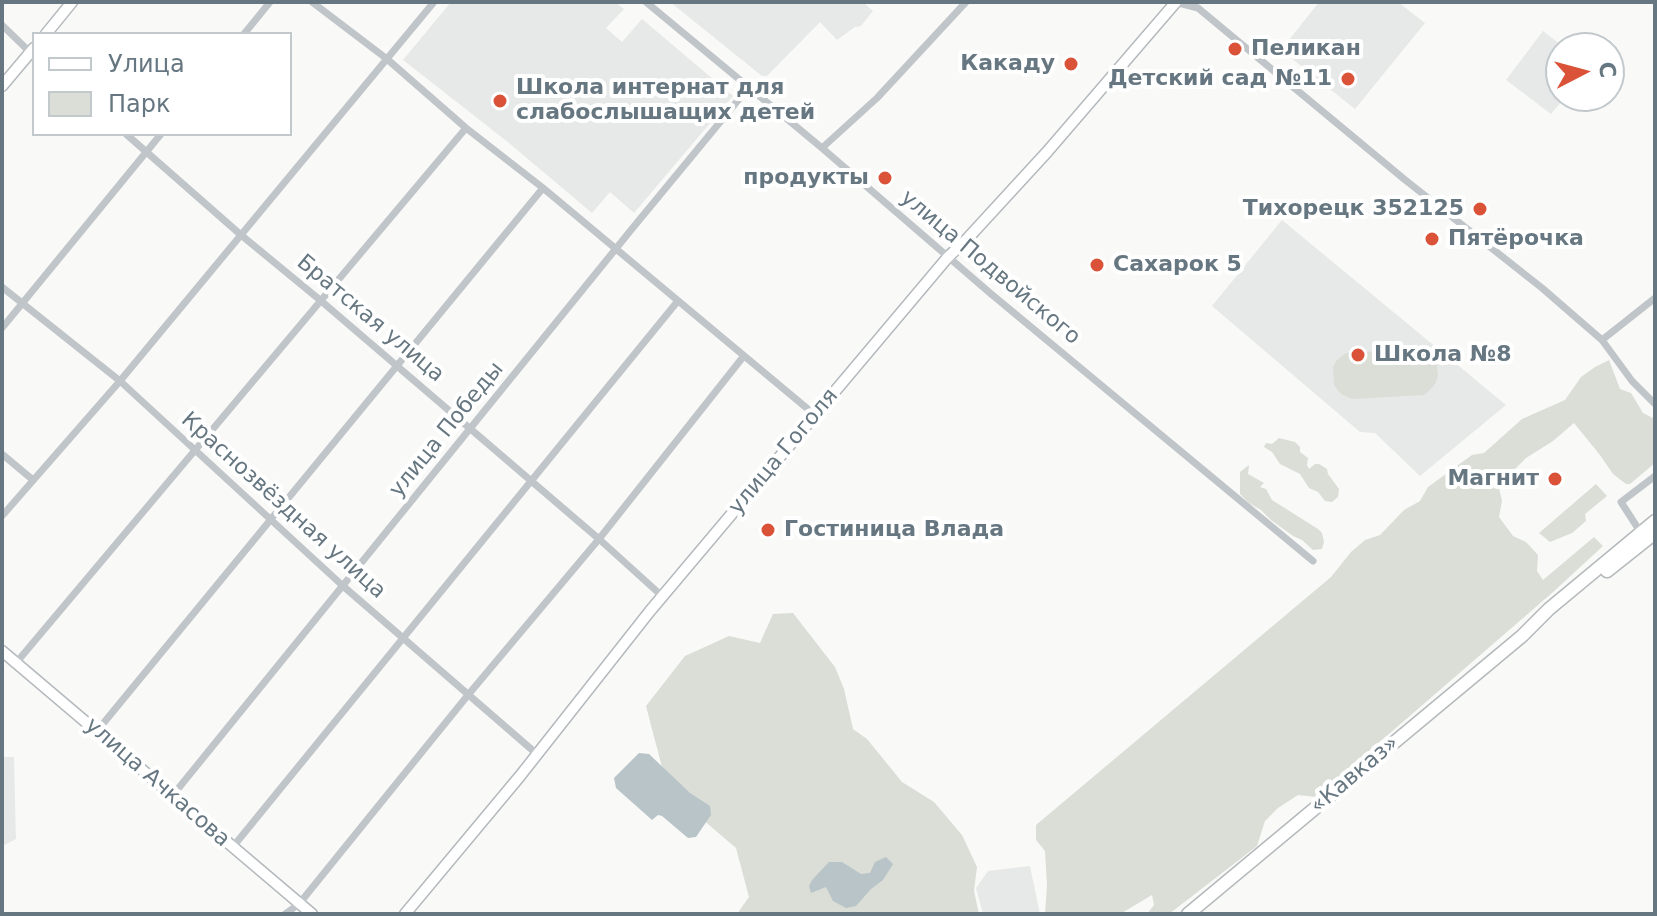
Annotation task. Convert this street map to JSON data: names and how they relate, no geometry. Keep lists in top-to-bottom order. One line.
{"streets":{"highway":["«Кавказ»"],"main road":["улица Гоголя","улица Ачкасова"],"street":["улица Подвойского","Братская улица","улица Победы","Краснозвёздная улица"]},"crossings":[["улица Подвойского","улица Победы"],["улица Подвойского","улица Гоголя"],["Братская улица","улица Победы"],["Братская улица","улица Гоголя"],["улица Победы","Краснозвёздная улица"],["улица Победы","улица Ачкасова"],["улица Гоголя","Краснозвёздная улица"]],"places":["Пеликан","Какаду","Детский сад №11","Школа интернат для слабослышащих детей","продукты","Тихорецк 352125","Пятёрочка","Сахарок 5","Школа №8","Магнит","Гостиница Влада"],"legend":["Улица","Парк"],"north":"right"}
